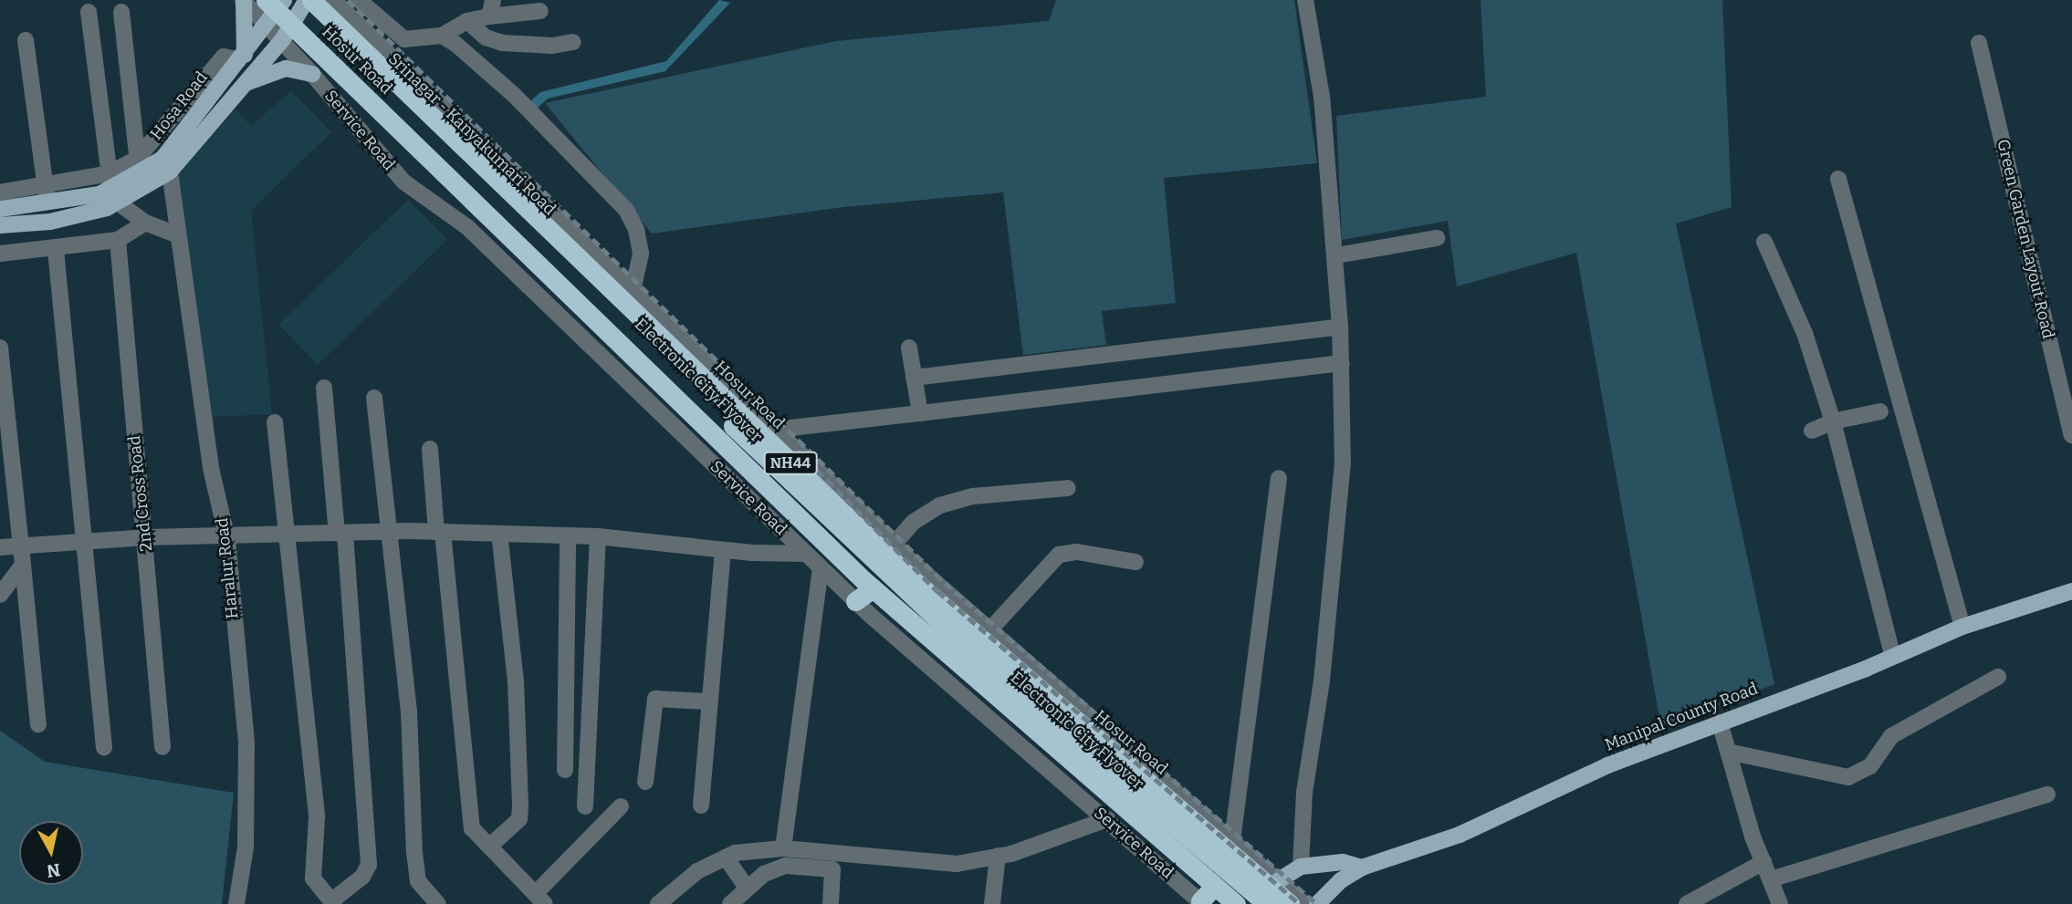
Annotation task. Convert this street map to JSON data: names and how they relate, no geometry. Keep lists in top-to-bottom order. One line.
{"streets":{"highway":["Hosur Road","Electronic City Flyover","NH44"],"main road":["Hosa Road","Manipal County Road"],"street":["Service Road","Srinagar - Kanyakumari Road","Green Garden Layout Road","2nd Cross Road","Haralur Road"]},"crossings":[["Hosur Road","Hosa Road"],["Hosur Road","Service Road"],["Hosur Road","Srinagar - Kanyakumari Road"],["Hosur Road","Electronic City Flyover"],["Hosa Road","Service Road"],["Hosa Road","Electronic City Flyover"],["Hosa Road","Haralur Road"]],"north":"bottom"}
